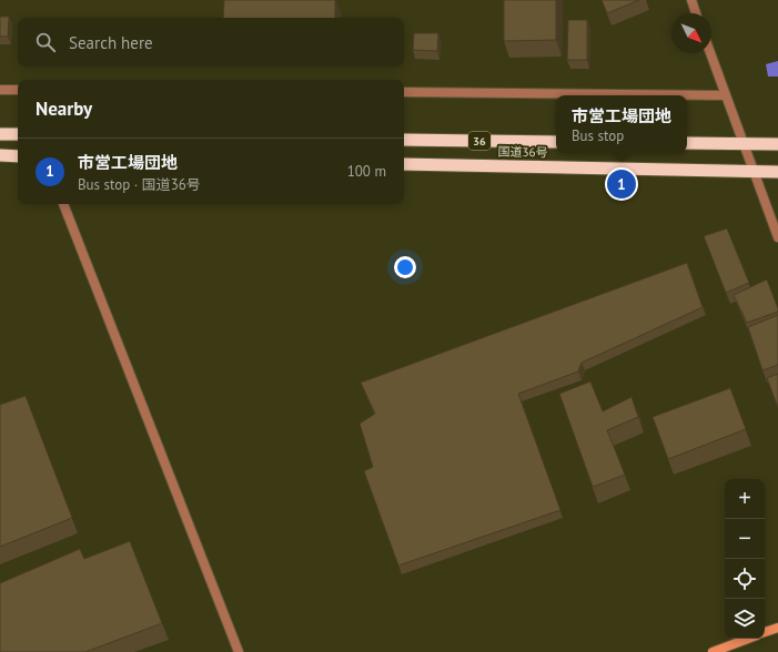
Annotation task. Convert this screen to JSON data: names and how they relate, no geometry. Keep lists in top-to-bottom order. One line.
{"streets":{"highway":["36","国道36号"]},"north":"bottom right","page":{"search":"Search here","heading":"Nearby","popup":["市営工場団地","Bus stop"],"list":[{"mark":"1","name":"市営工場団地","note":"Bus stop · 国道36号","value":"100 m"}],"pins":"1","map_buttons":["+","−"]}}
